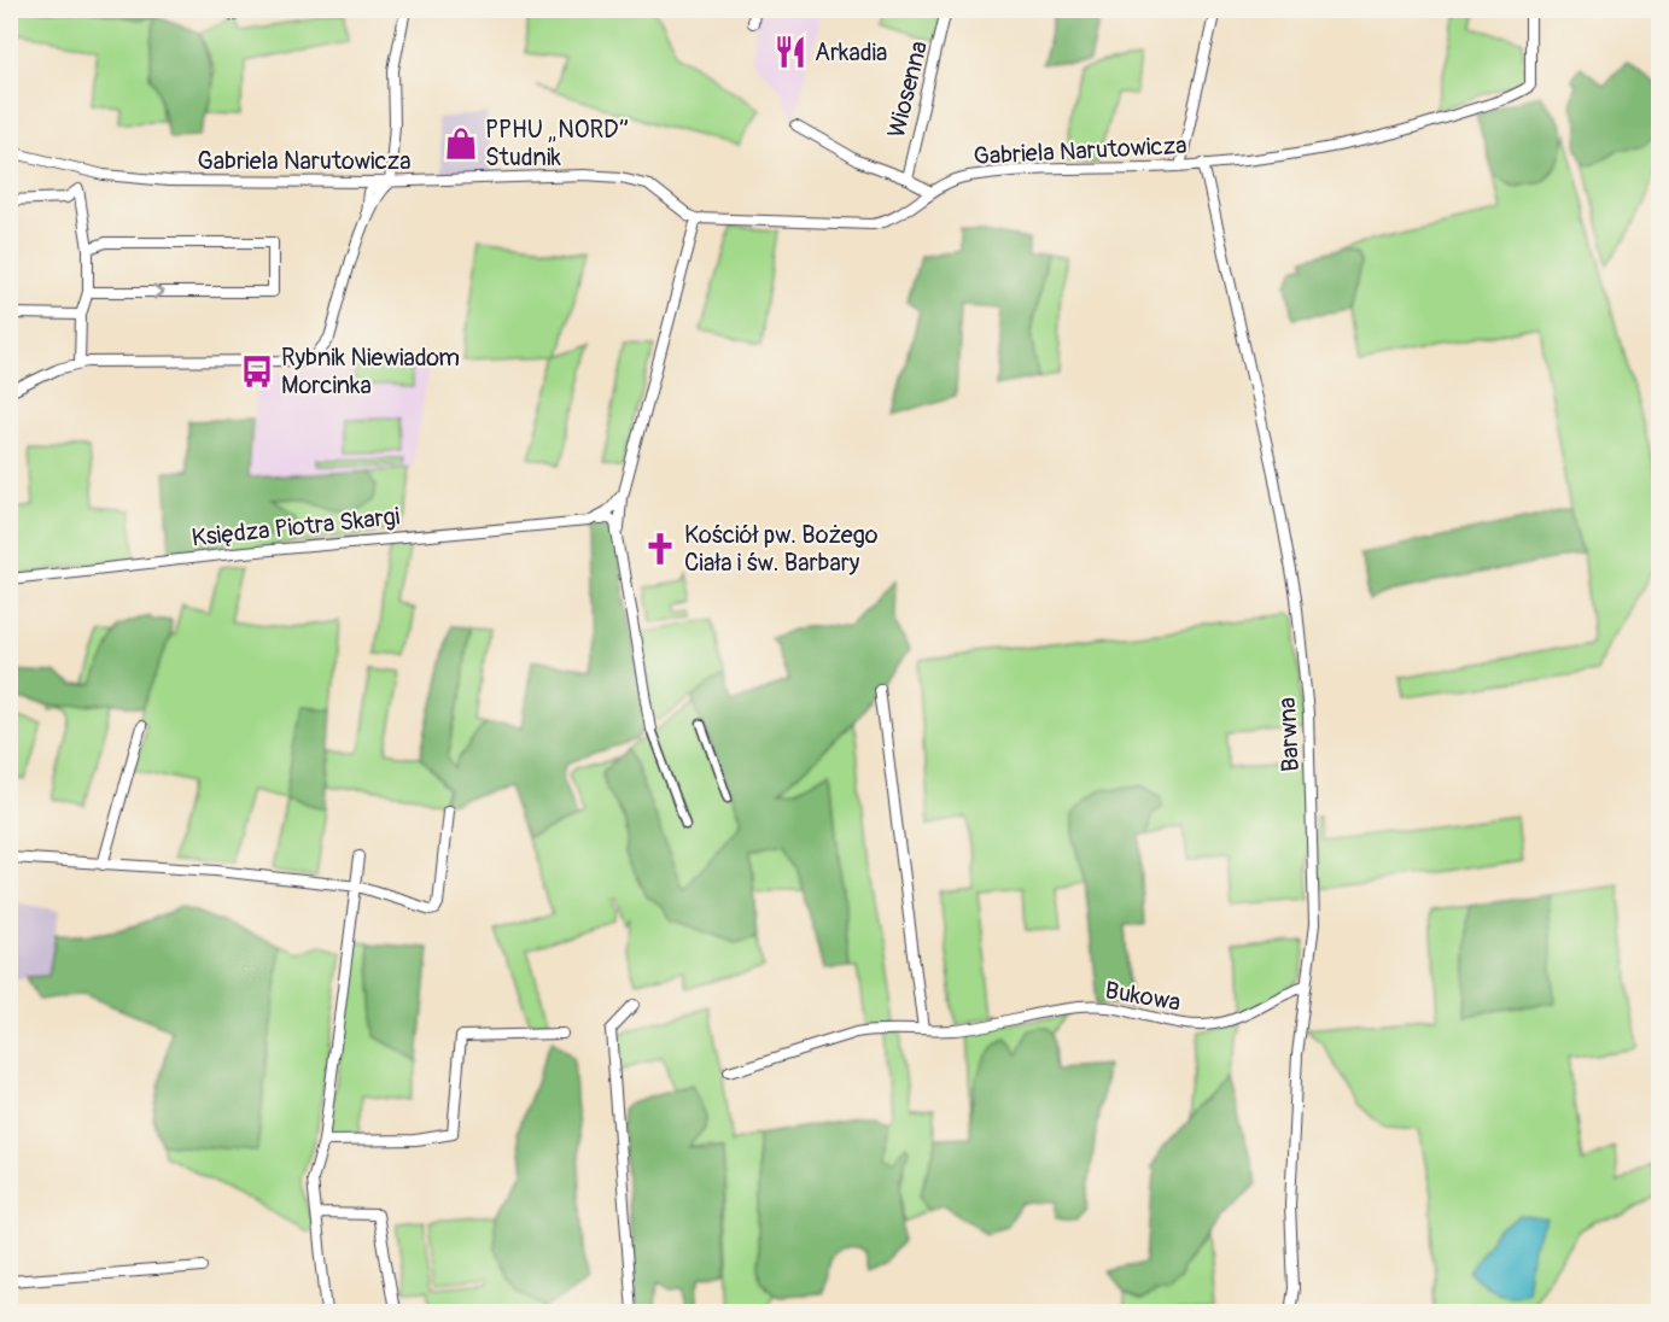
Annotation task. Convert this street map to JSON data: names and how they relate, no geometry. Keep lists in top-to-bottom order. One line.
{"streets":{"street":["Wiosenna","Gabriela Narutowicza","Księdza Piotra Skargi","Barwna","Bukowa"]},"crossings":[["Wiosenna","Gabriela Narutowicza"],["Gabriela Narutowicza","Księdza Piotra Skargi"],["Gabriela Narutowicza","Barwna"],["Barwna","Bukowa"]],"places":{"restaurant":["Arkadia"],"shop":["PPHU „NORD” Studnik"],"bus stop":["Rybnik Niewiadom Morcinka"],"church":["Kościół pw. Bożego Ciała i św. Barbary"]}}
